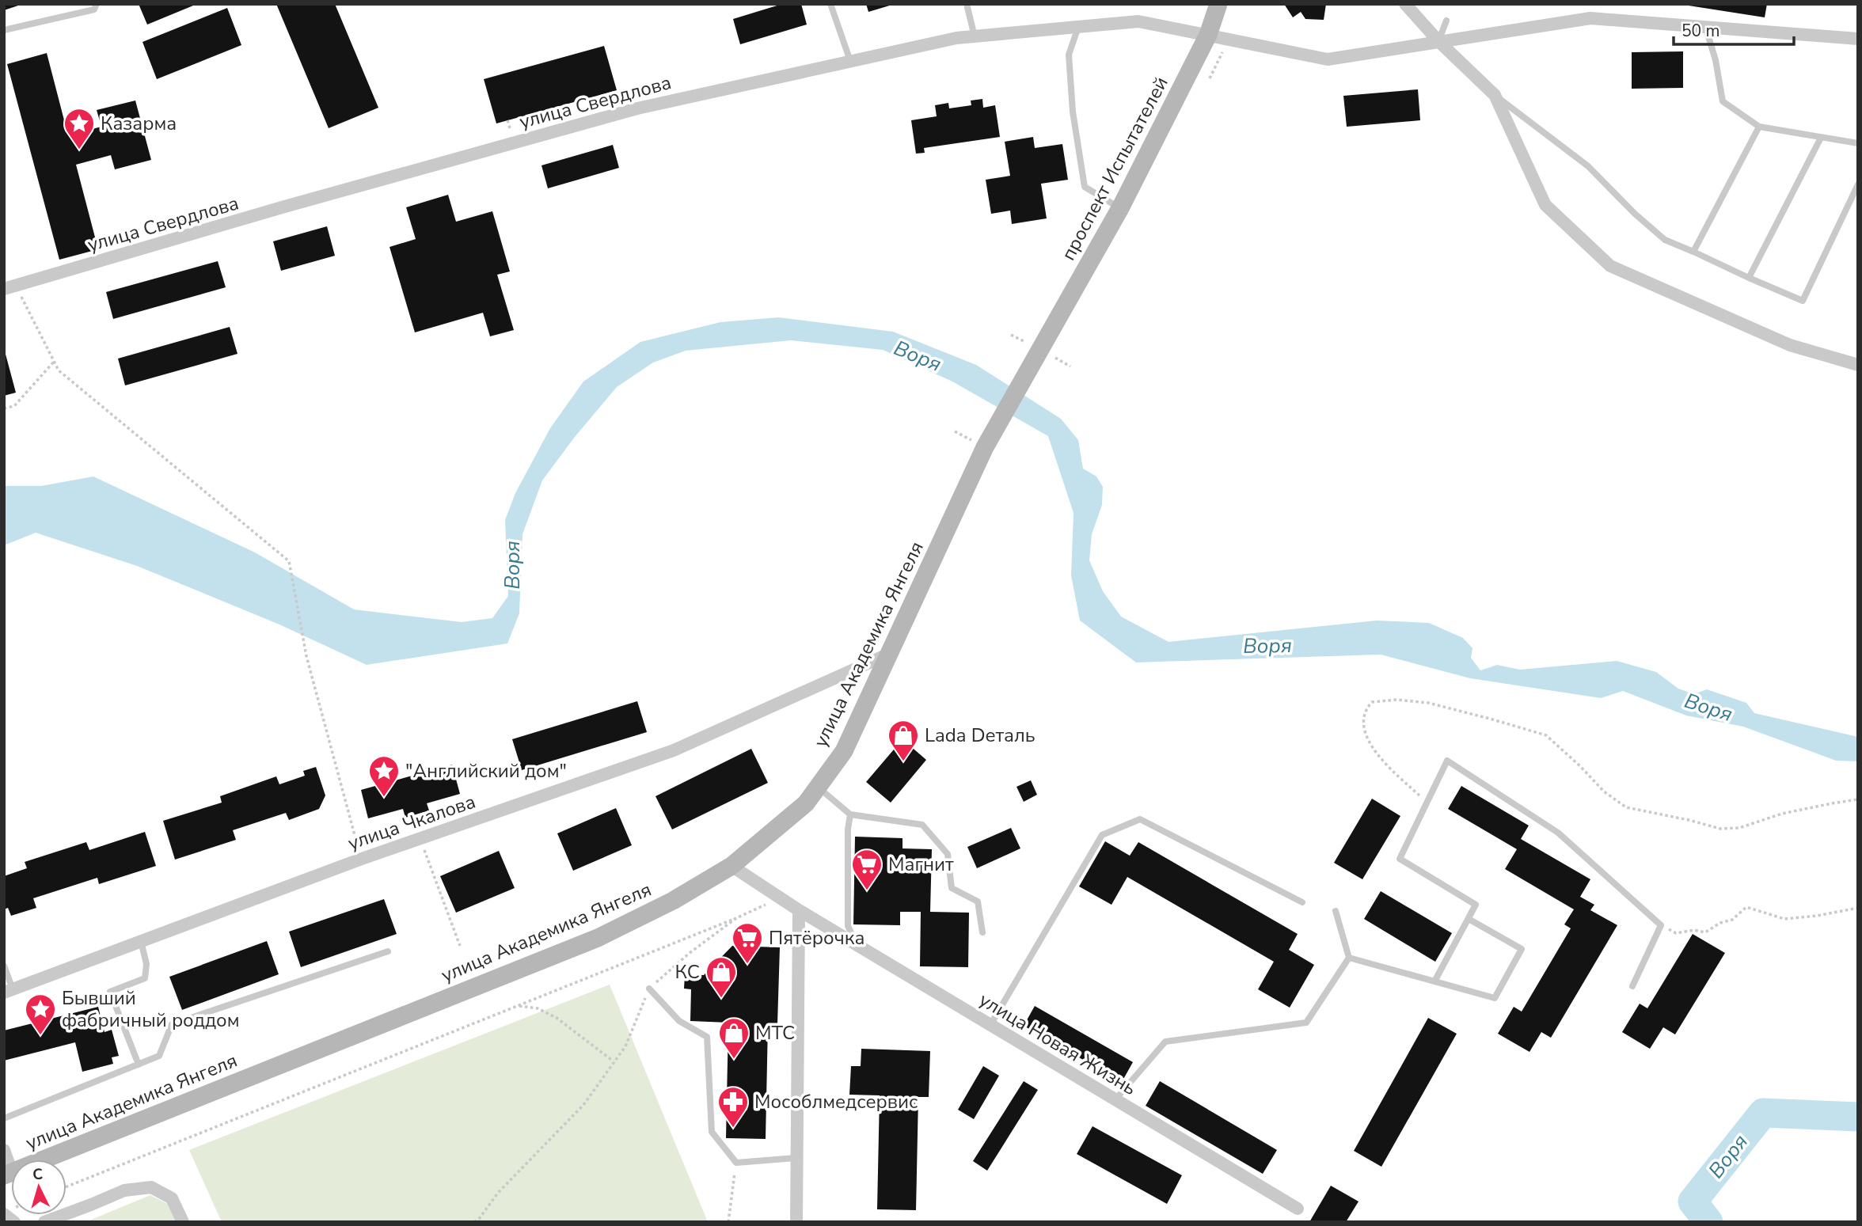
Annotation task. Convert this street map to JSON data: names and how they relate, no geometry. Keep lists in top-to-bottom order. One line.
{"streets":{"main road":["проспект Испытателей","улица Академика Янгеля"],"street":["улица Свердлова","улица Чкалова","улица Новая Жизнь"]},"crossings":[["улица Свердлова","проспект Испытателей"],["проспект Испытателей","улица Академика Янгеля"],["улица Академика Янгеля","улица Чкалова"],["улица Академика Янгеля","улица Новая Жизнь"]],"water":["Воря"],"places":{"place":["Казарма","\"Английский дом\"","Бывший фабричный роддом"],"shop":["Lada Dеталь","КС","МТС"],"supermarket":["Магнит","Пятёрочка"],"pharmacy":["Мособлмедсервис"]},"scale_bar":"50 m","north":"top"}
